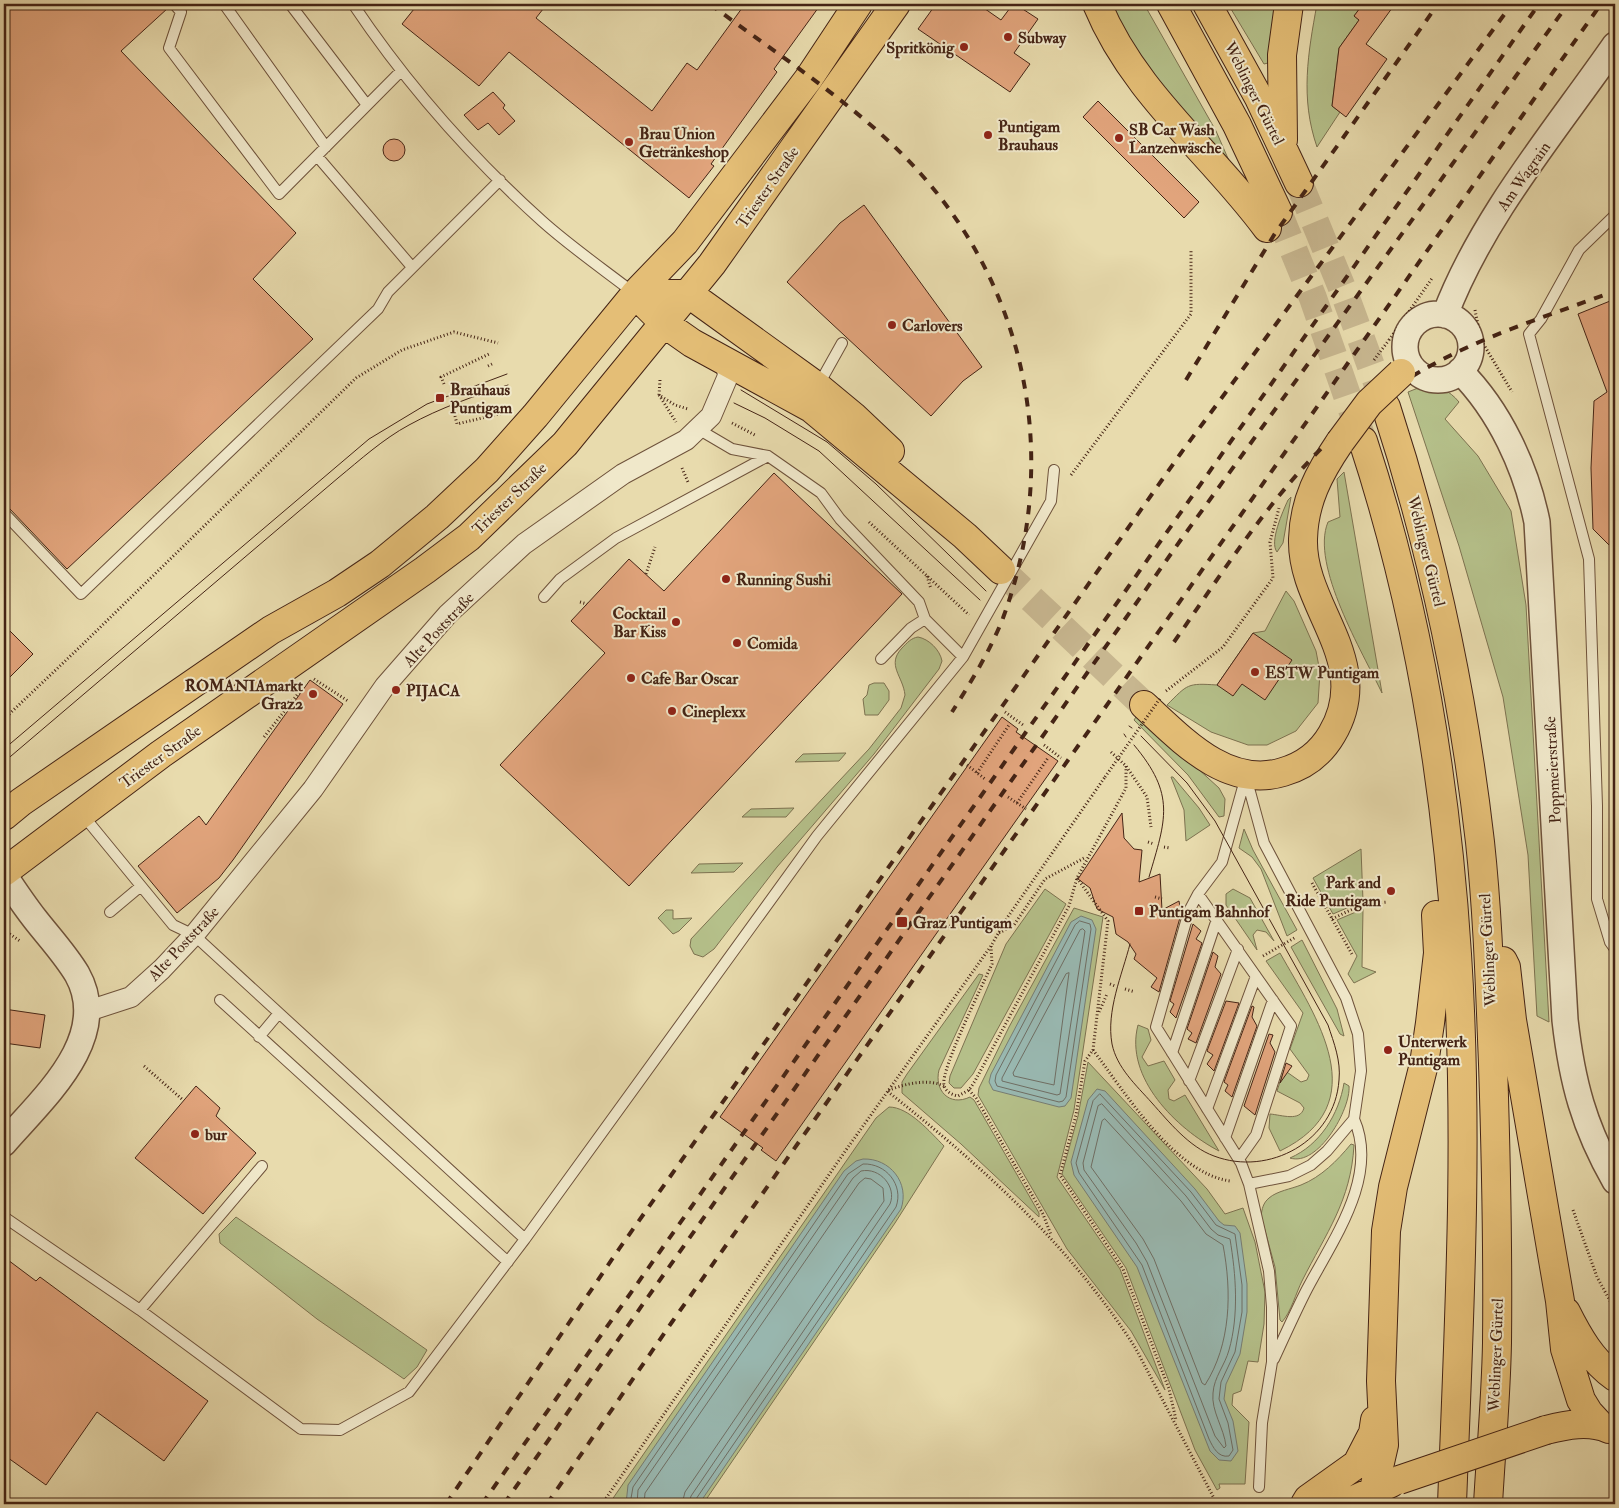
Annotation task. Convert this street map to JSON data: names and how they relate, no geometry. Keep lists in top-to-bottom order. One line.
{"streets":{"main road":["Weblinger Gürtel","Triester Straße"],"street":["Am Wagrain","Alte Poststraße","Poppmeierstraße"]},"crossings":[["Am Wagrain","Poppmeierstraße"]],"places":{"other":["Subway","Spritkönig","Puntigam Brauhaus","SB Car Wash Lanzenwäsche","Brau Union Getränkeshop","Carlovers","Running Sushi","Cocktail Bar Kiss","Comida","ESTW Puntigam","Cafe Bar Oscar","PIJACA","ROMANIAmarkt Graz2","Cineplexx","Park and Ride Puntigam","Unterwerk Puntigam","bur"],"transit":["Brauhaus Puntigam","Puntigam Bahnhof","Graz Puntigam"]}}
